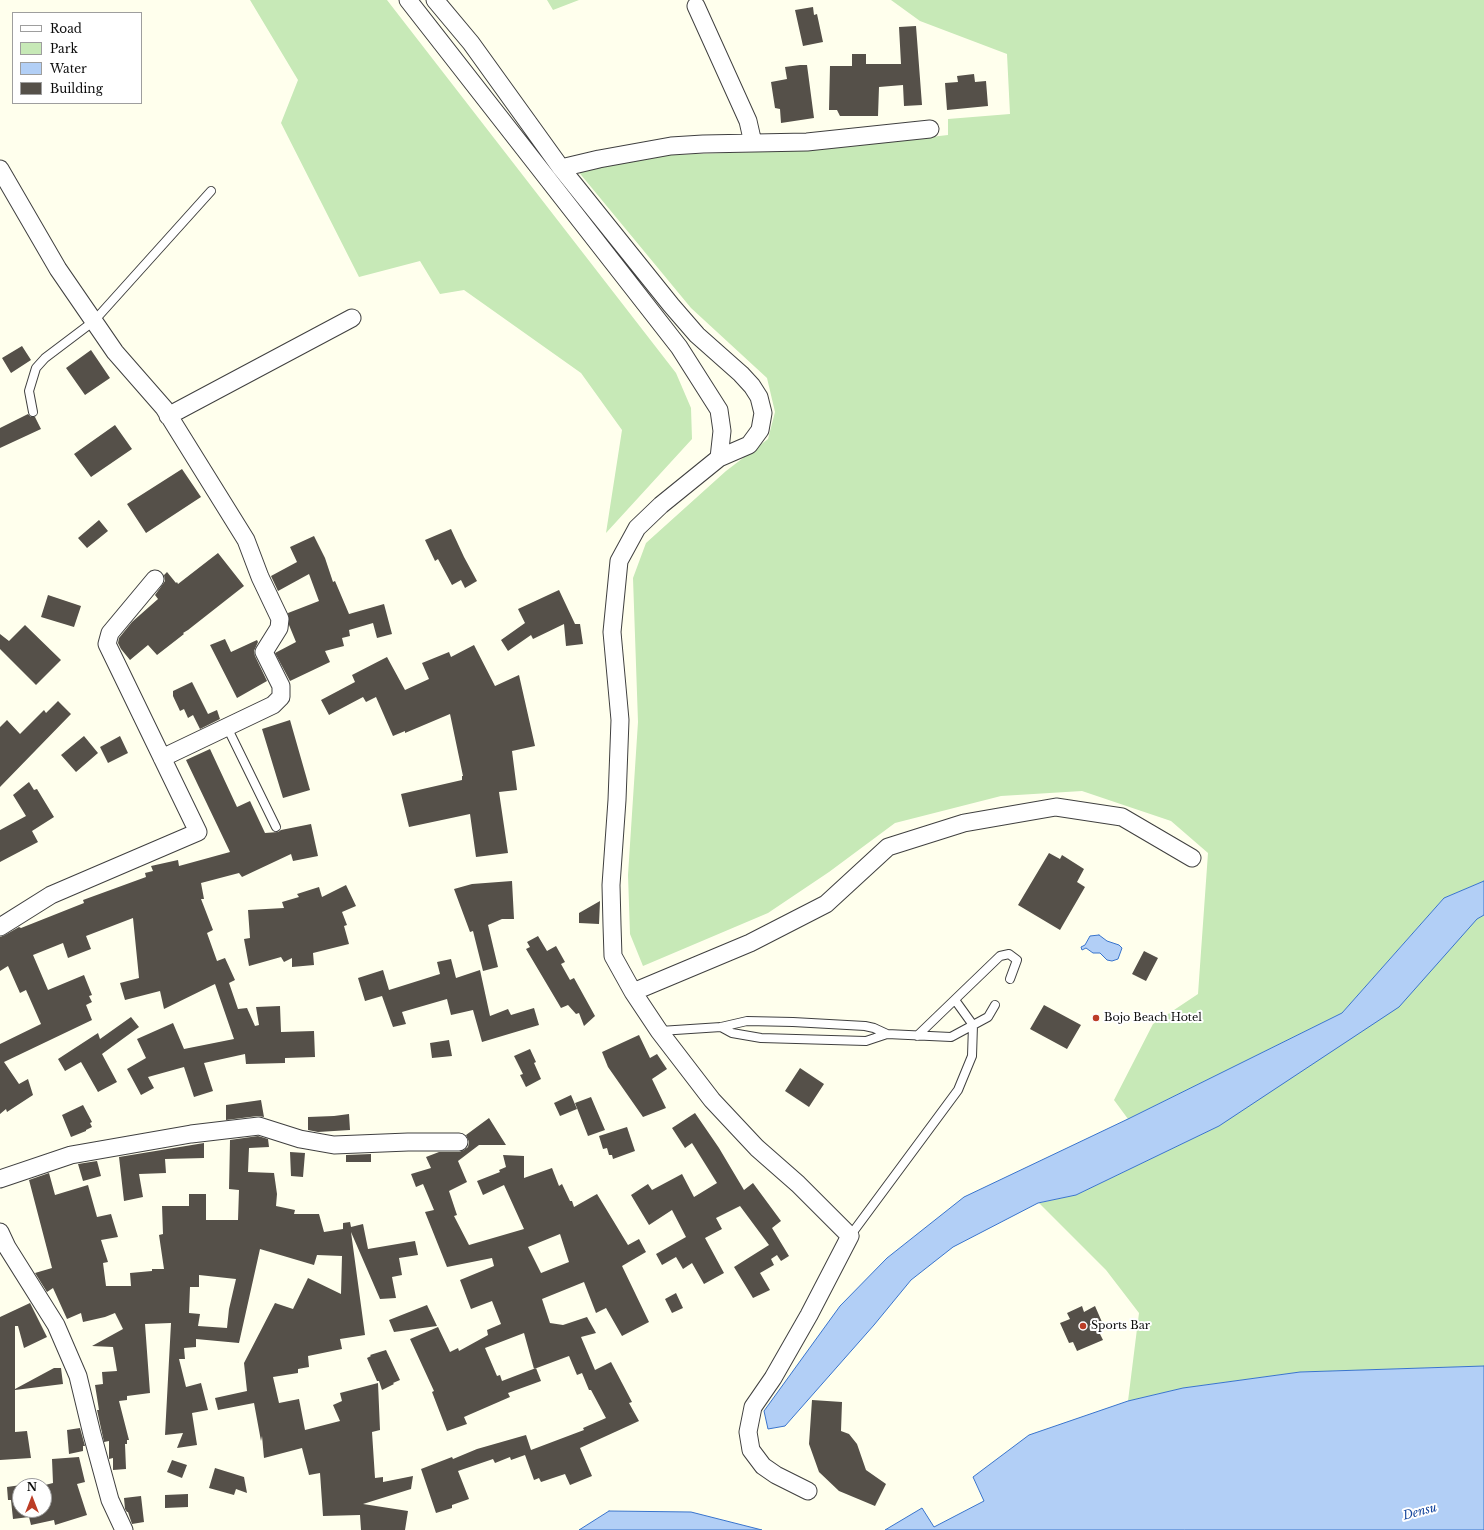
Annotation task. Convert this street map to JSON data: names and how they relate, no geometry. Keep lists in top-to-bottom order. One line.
{"water":["Densu"],"places":["Bojo Beach Hotel","Sports Bar"],"legend":["Road","Park","Water","Building"],"north":"top"}
